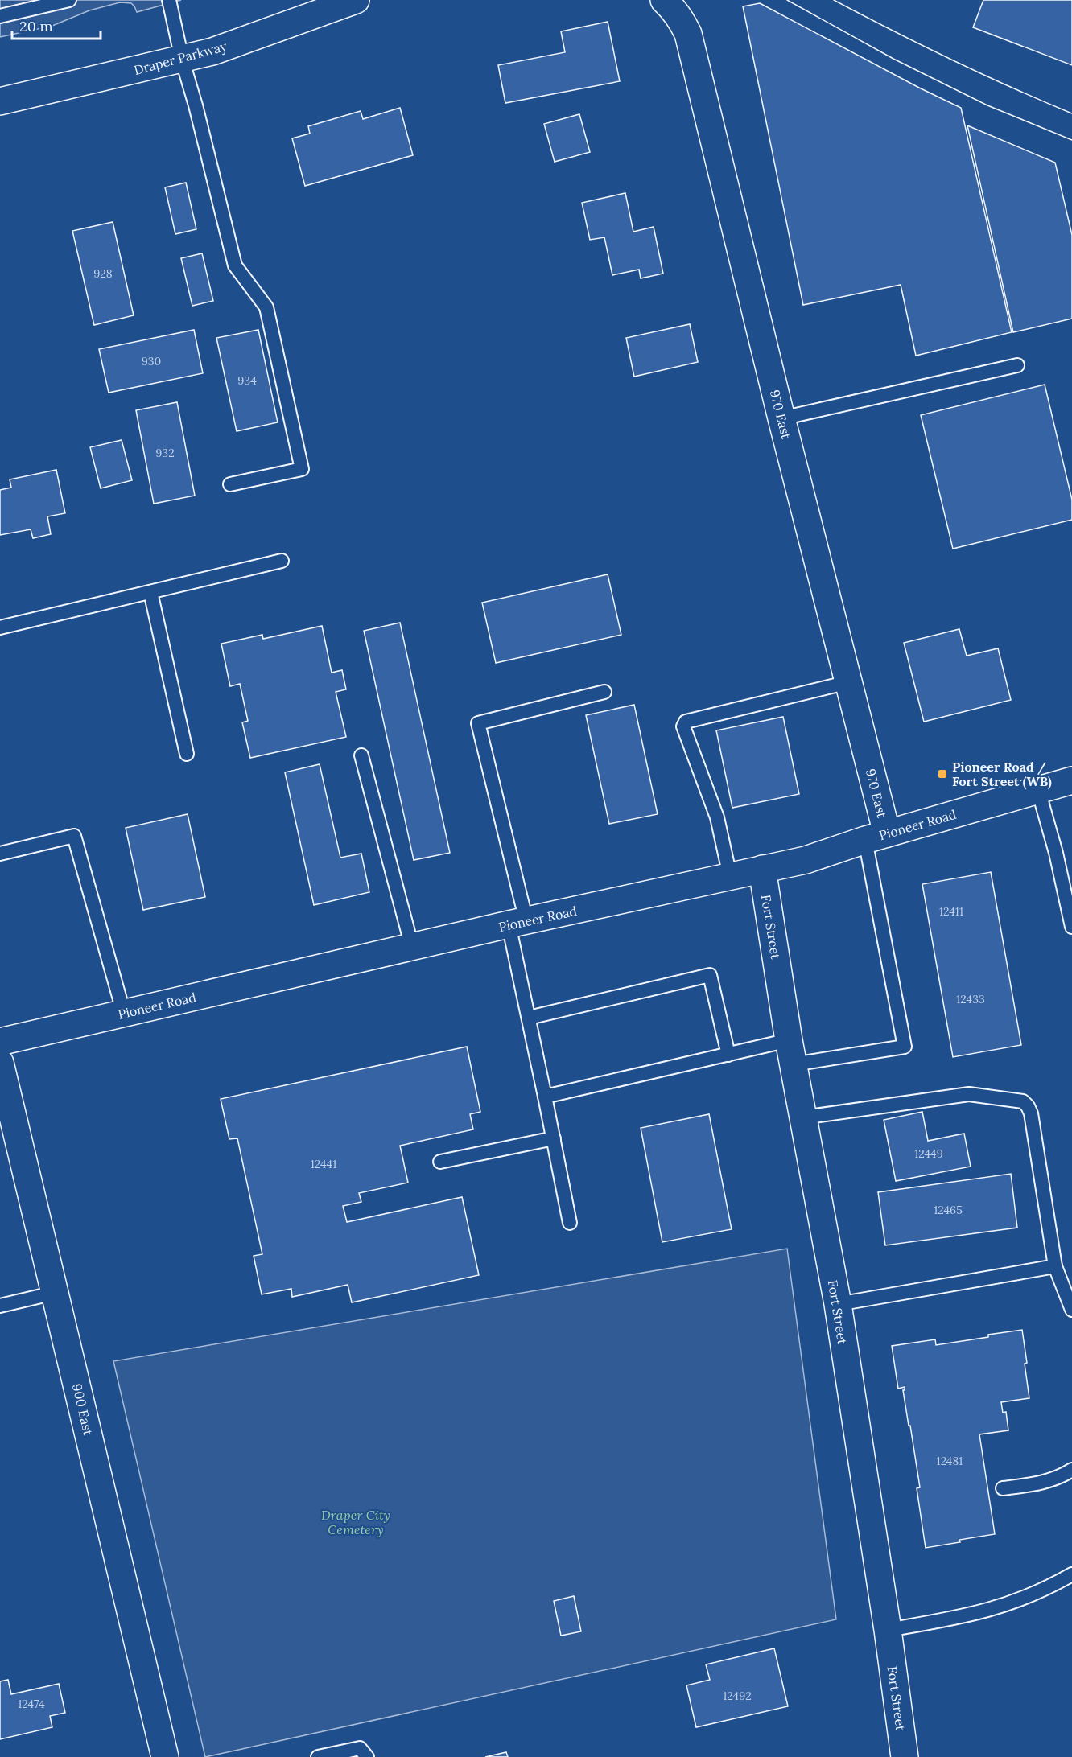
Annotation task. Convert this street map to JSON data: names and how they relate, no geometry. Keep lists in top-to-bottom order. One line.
{"streets":{"street":["Draper Parkway","970 East","Pioneer Road","Fort Street","900 East"]},"crossings":[["970 East","Pioneer Road"],["Pioneer Road","Fort Street"]],"parks":["Draper City Cemetery"],"places":{"transit":["Pioneer Road / Fort Street (WB)"]},"house_numbers":["928","930","934","932","12411","12433","12449","12441","12465","12481","12492","12474"],"scale_bar":"20 m"}
